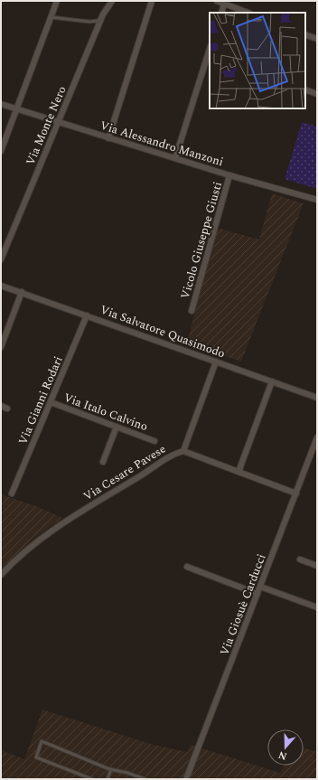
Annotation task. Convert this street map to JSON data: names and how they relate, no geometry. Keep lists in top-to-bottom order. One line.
{"streets":{"street":["Via Monte Nero","Via Alessandro Manzoni","Vicolo Giuseppe Giusti","Via Salvatore Quasimodo","Via Gianni Rodari","Via Italo Calvino","Via Cesare Pavese","Via Giosuè Carducci"]},"crossings":[["Via Monte Nero","Via Alessandro Manzoni"],["Via Alessandro Manzoni","Vicolo Giuseppe Giusti"],["Via Salvatore Quasimodo","Via Gianni Rodari"],["Via Gianni Rodari","Via Italo Calvino"],["Via Cesare Pavese","Via Giosuè Carducci"]],"north":"bottom"}
